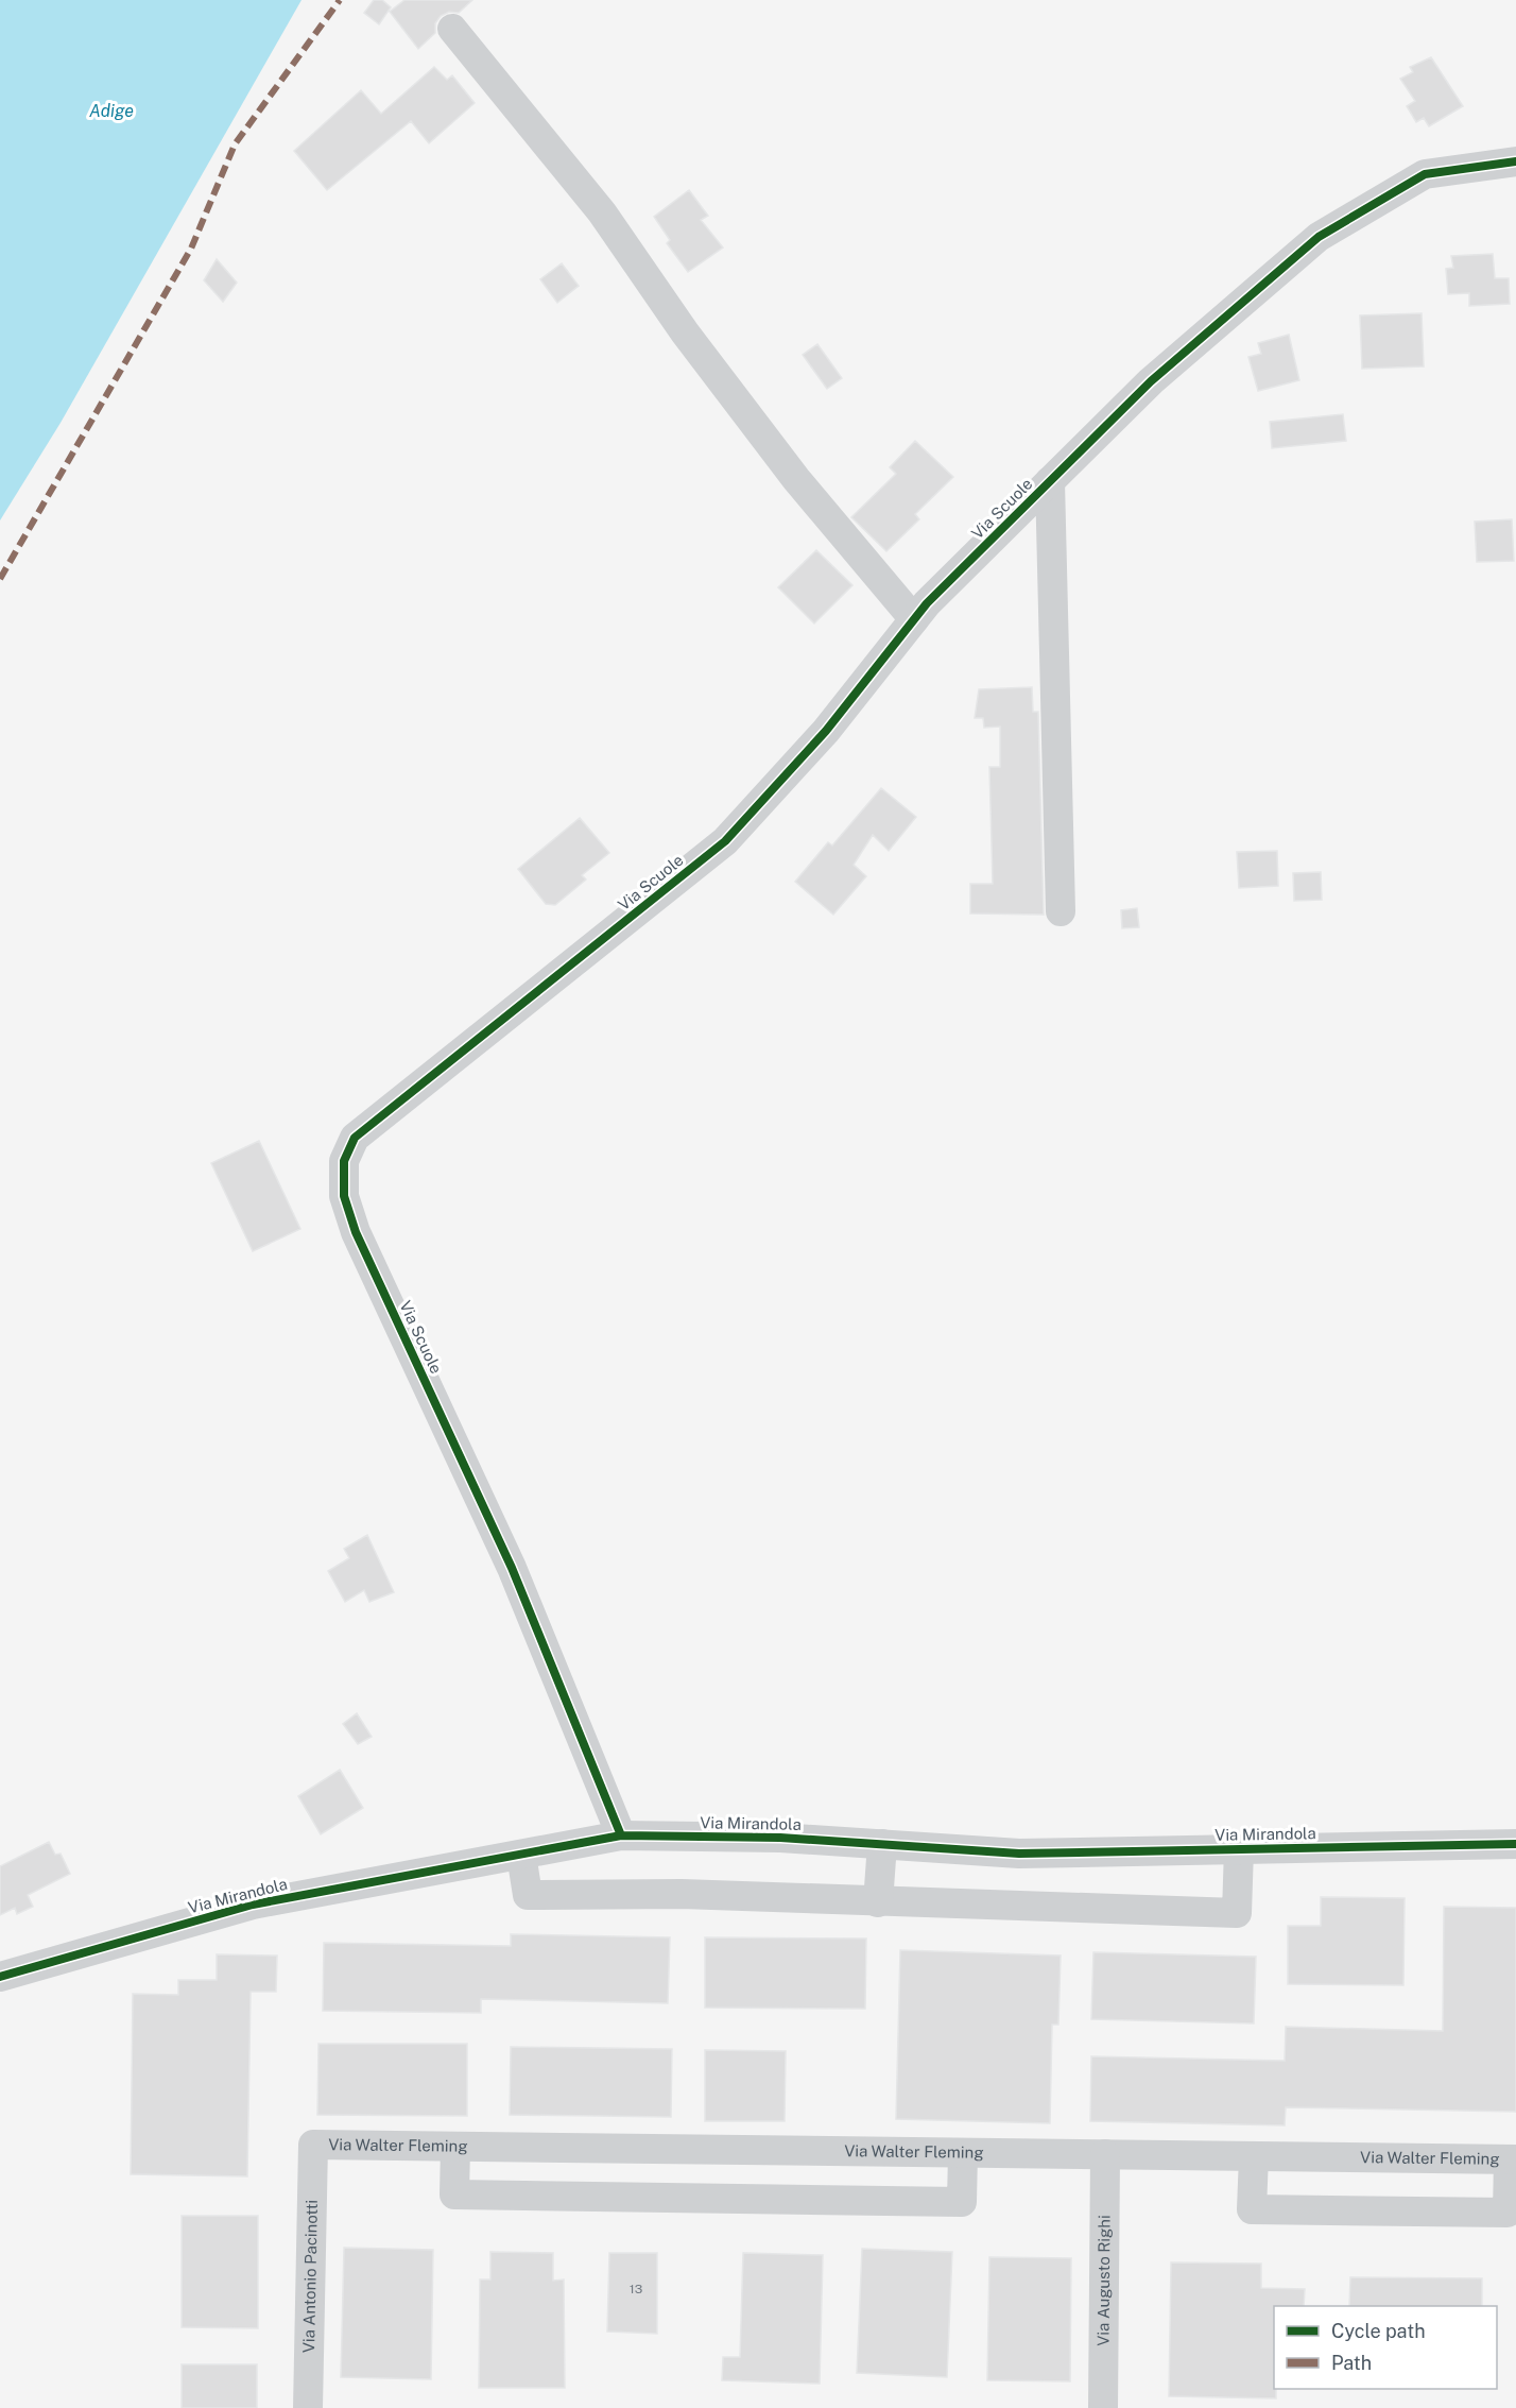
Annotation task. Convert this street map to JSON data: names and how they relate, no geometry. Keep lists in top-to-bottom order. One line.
{"streets":{"street":["Via Scuole","Via Mirandola","Via Walter Fleming","Via Antonio Pacinotti","Via Augusto Righi"]},"crossings":[["Via Scuole","Via Mirandola"],["Via Walter Fleming","Via Antonio Pacinotti"],["Via Walter Fleming","Via Augusto Righi"]],"water":["Adige"],"house_numbers":["13"],"legend":["Cycle path","Path"]}
